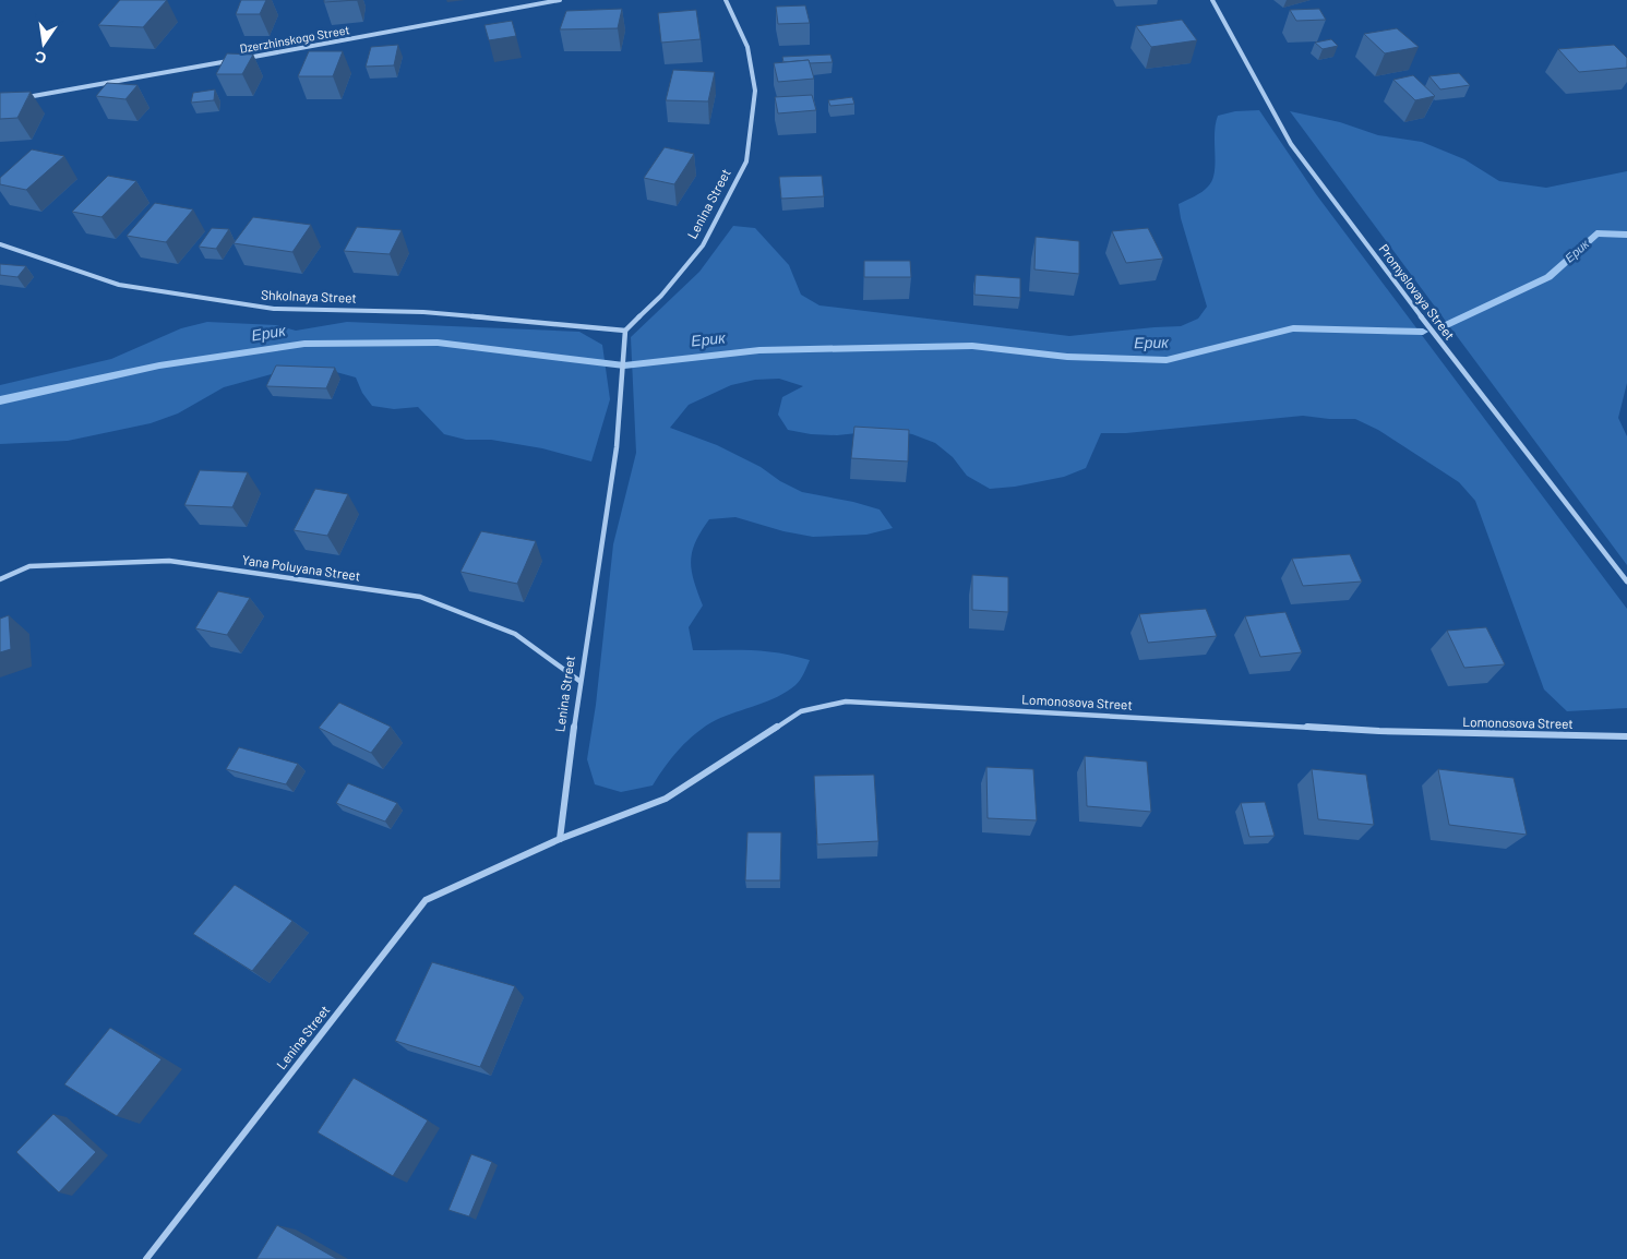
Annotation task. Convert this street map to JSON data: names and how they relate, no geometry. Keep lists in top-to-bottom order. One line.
{"streets":{"street":["Dzerzhinskogo Street","Lenina Street","Promyslovaya Street","Shkolnaya Street","Yana Poluyana Street","Lomonosova Street"]},"crossings":[["Lenina Street","Shkolnaya Street"],["Lenina Street","Yana Poluyana Street"],["Lenina Street","Lomonosova Street"]],"water":["Ерик"],"north":"bottom"}
